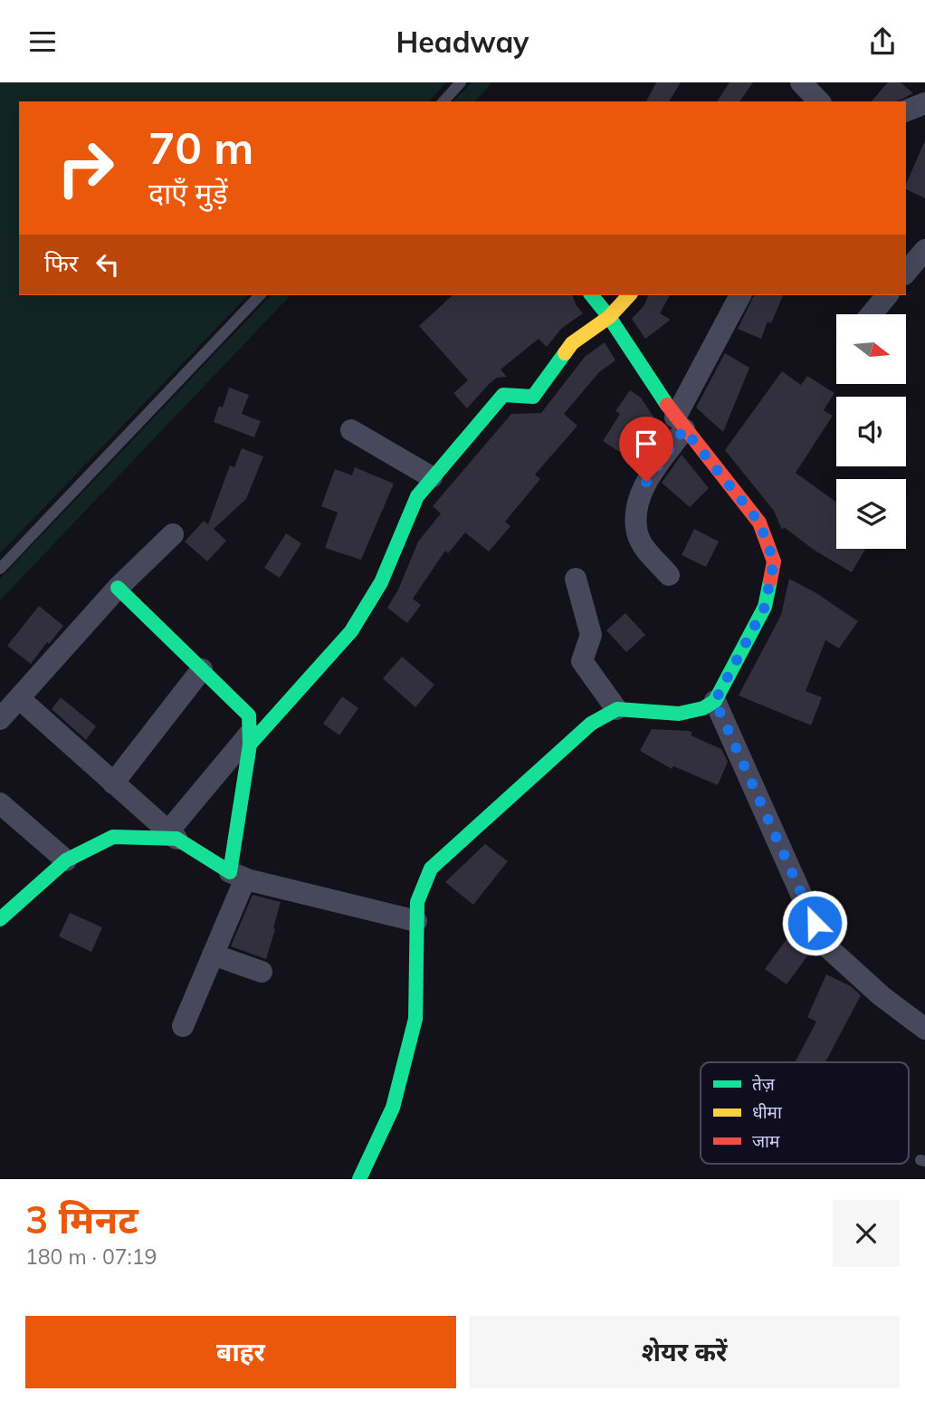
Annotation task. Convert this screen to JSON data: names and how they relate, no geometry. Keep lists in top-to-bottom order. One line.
{"legend":["तेज़","धीमा","जाम"],"north":"right","page":{"header":"Headway","turn":["70 m","दाएँ मुड़ें"],"then":"फिर","heading":["3 मिनट","180 m · 07:19"],"buttons":["बाहर","शेयर करें"]}}
